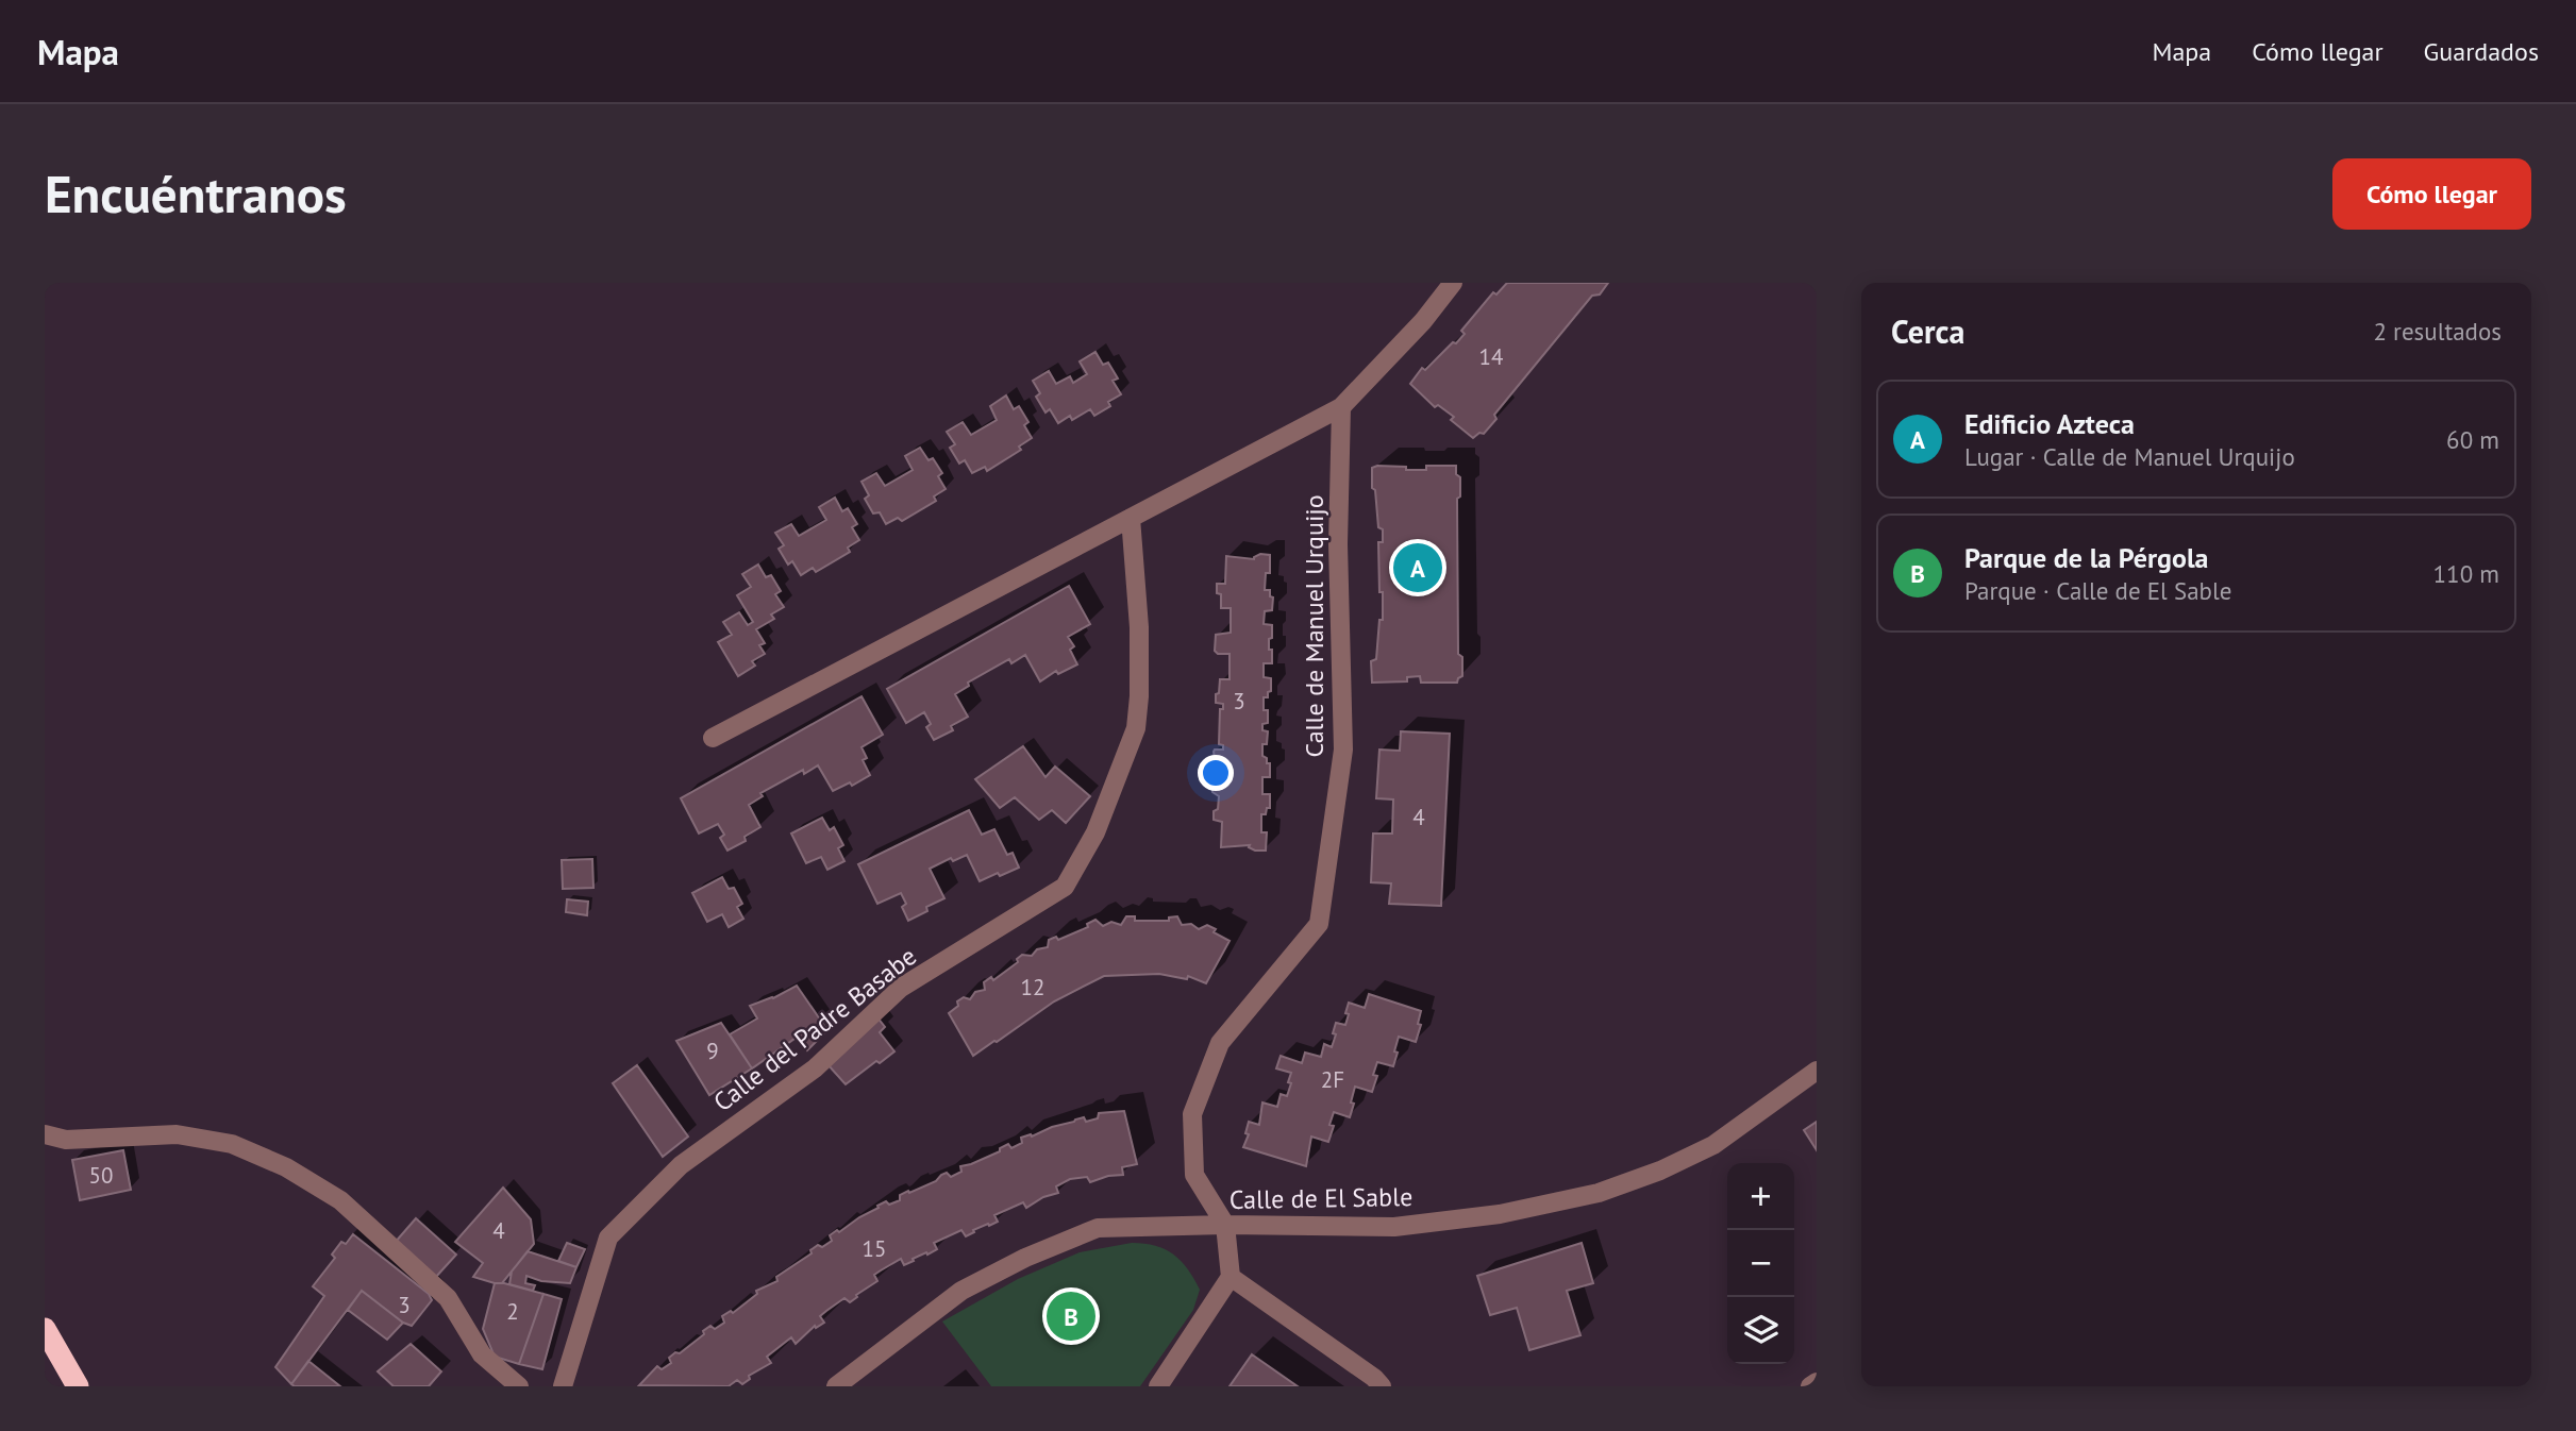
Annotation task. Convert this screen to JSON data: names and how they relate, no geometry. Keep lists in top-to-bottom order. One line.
{"streets":{"street":["Calle de Manuel Urquijo","Calle del Padre Basabe","Calle de El Sable"]},"crossings":[["Calle de Manuel Urquijo","Calle de El Sable"]],"house_numbers":["14","3","4","12","9","2F","50","4","15","3","2"],"page":{"header":"Mapa","nav":["Mapa","Cómo llegar","Guardados"],"buttons":"Cómo llegar","title":"Encuéntranos","heading":["Cerca","2 resultados"],"list":[{"mark":"A","name":"Edificio Azteca","note":"Lugar · Calle de Manuel Urquijo","value":"60 m"},{"mark":"B","name":"Parque de la Pérgola","note":"Parque · Calle de El Sable","value":"110 m"}],"pins":["A","B"],"map_buttons":["+","−"]}}
